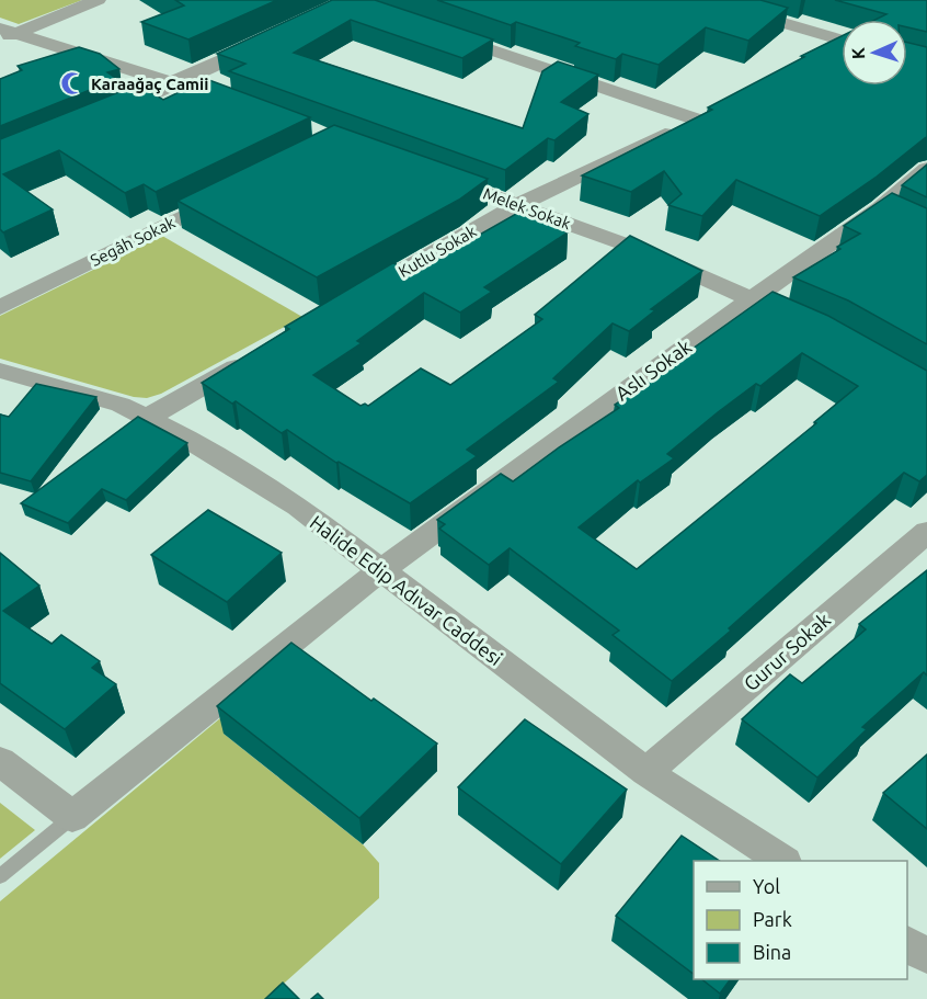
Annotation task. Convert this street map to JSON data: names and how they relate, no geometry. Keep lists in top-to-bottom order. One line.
{"streets":{"street":["Melek Sokak","Segâh Sokak","Kutlu Sokak","Aslı Sokak","Halide Edip Adıvar Caddesi","Gurur Sokak"]},"crossings":[["Melek Sokak","Kutlu Sokak"],["Melek Sokak","Aslı Sokak"],["Aslı Sokak","Halide Edip Adıvar Caddesi"],["Halide Edip Adıvar Caddesi","Gurur Sokak"]],"places":{"mosque":["Karaağaç Camii"]},"legend":["Yol","Park","Bina"],"north":"left"}
